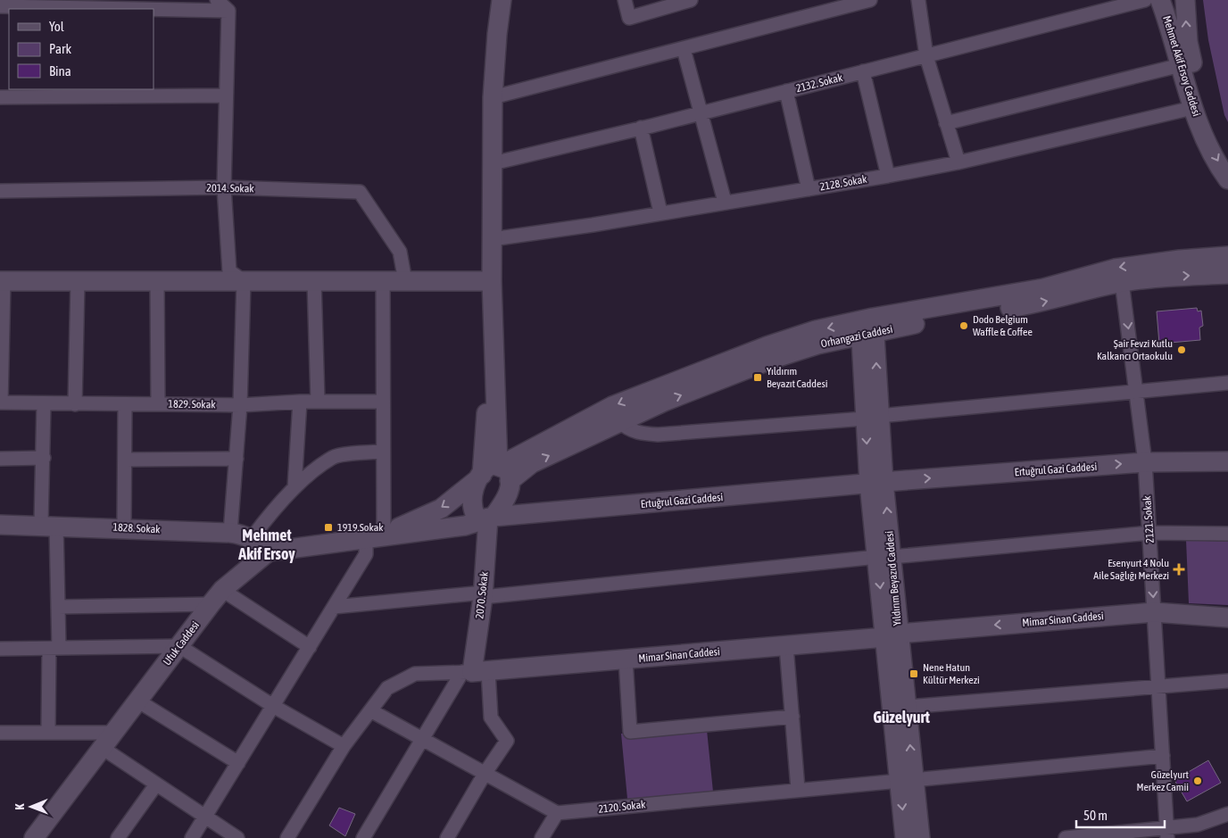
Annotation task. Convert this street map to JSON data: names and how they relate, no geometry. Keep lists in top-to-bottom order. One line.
{"streets":{"main road":["Mehmet Akif Ersoy Caddesi","Orhangazi Caddesi","Ertuğrul Gazi Caddesi","1828. Sokak","Yıldırım Beyazıd Caddesi","2070. Sokak","Mimar Sinan Caddesi","Ufuk Caddesi"],"street":["2132. Sokak","2128. Sokak","2014. Sokak","1829. Sokak","2121. Sokak","2120. Sokak"]},"crossings":[["Mehmet Akif Ersoy Caddesi","2128. Sokak"],["Orhangazi Caddesi","2121. Sokak"],["Orhangazi Caddesi","Yıldırım Beyazıd Caddesi"],["Ertuğrul Gazi Caddesi","2121. Sokak"],["Ertuğrul Gazi Caddesi","Yıldırım Beyazıd Caddesi"],["Ertuğrul Gazi Caddesi","2070. Sokak"],["2121. Sokak","Mimar Sinan Caddesi"],["2121. Sokak","2120. Sokak"],["1828. Sokak","Ufuk Caddesi"],["Yıldırım Beyazıd Caddesi","Mimar Sinan Caddesi"],["Yıldırım Beyazıd Caddesi","2120. Sokak"],["2070. Sokak","Mimar Sinan Caddesi"]],"districts":["Mehmet Akif Ersoy","Güzelyurt"],"places":{"other":["Dodo Belgium Waffle & Coffee","Şair Fevzi Kutlu Kalkancı Ortaokulu","Güzelyurt Merkez Camii"],"transit":["Yıldırım Beyazıt Caddesi","1919.Sokak","Nene Hatun Kültür Merkezi"],"health":["Esenyurt 4 Nolu Aile Sağlığı Merkezi"]},"legend":["Yol","Park","Bina"],"scale_bar":"50 m","north":"left"}
